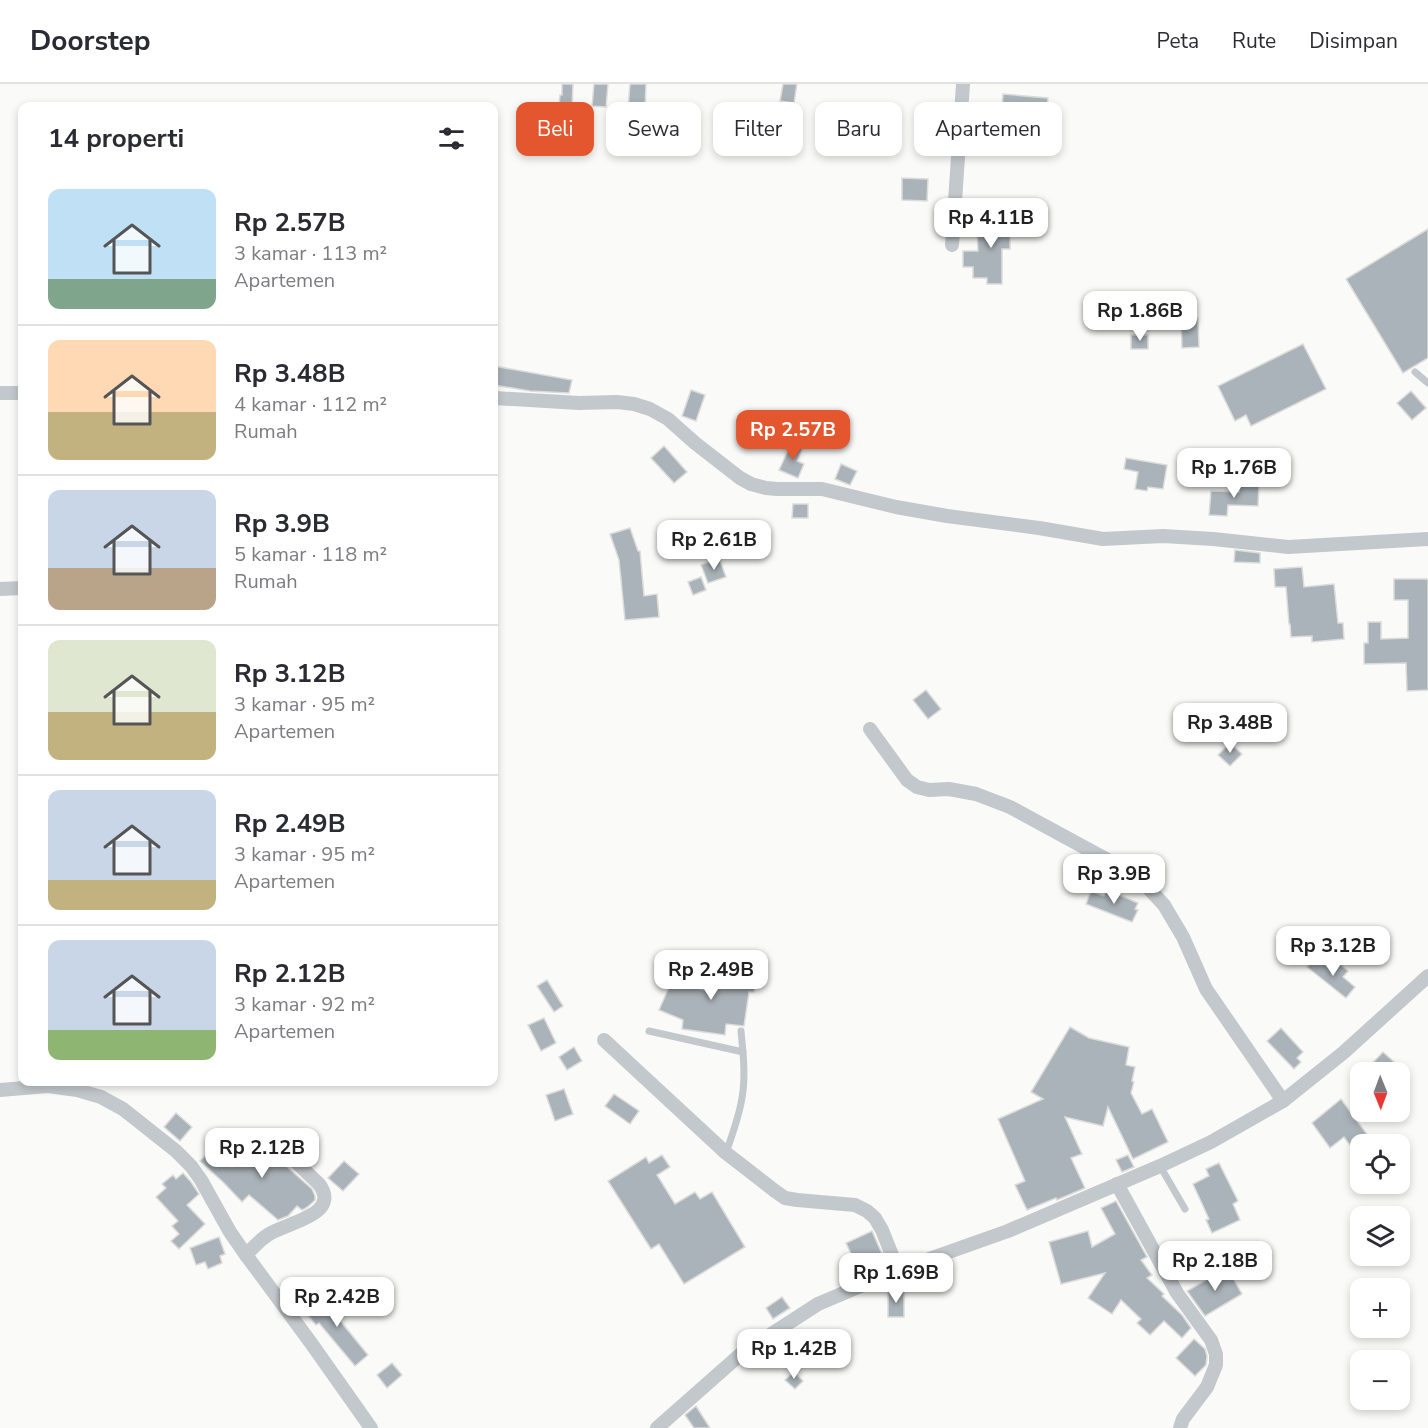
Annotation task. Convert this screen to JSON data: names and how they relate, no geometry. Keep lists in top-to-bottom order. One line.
{"north":"bottom","page":{"header":"Doorstep","nav":["Peta","Rute","Disimpan"],"chip":["Beli","Sewa","Filter","Baru","Apartemen"],"heading":"14 properti","list":[{"name":"Rp 2.57B","note":"3 kamar · 113 m² · Apartemen"},{"name":"Rp 3.48B","note":"4 kamar · 112 m² · Rumah"},{"name":"Rp 3.9B","note":"5 kamar · 118 m² · Rumah"},{"name":"Rp 3.12B","note":"3 kamar · 95 m² · Apartemen"},{"name":"Rp 2.49B","note":"3 kamar · 95 m² · Apartemen"},{"name":"Rp 2.12B","note":"3 kamar · 92 m² · Apartemen"}],"price":["Rp 4.11B","Rp 1.86B","Rp 2.57B","Rp 1.76B","Rp 2.61B","Rp 3.48B","Rp 3.9B","Rp 3.12B","Rp 2.49B","Rp 2.12B","Rp 2.18B","Rp 1.69B","Rp 2.42B","Rp 1.42B"],"map_buttons":["+","−"]}}
